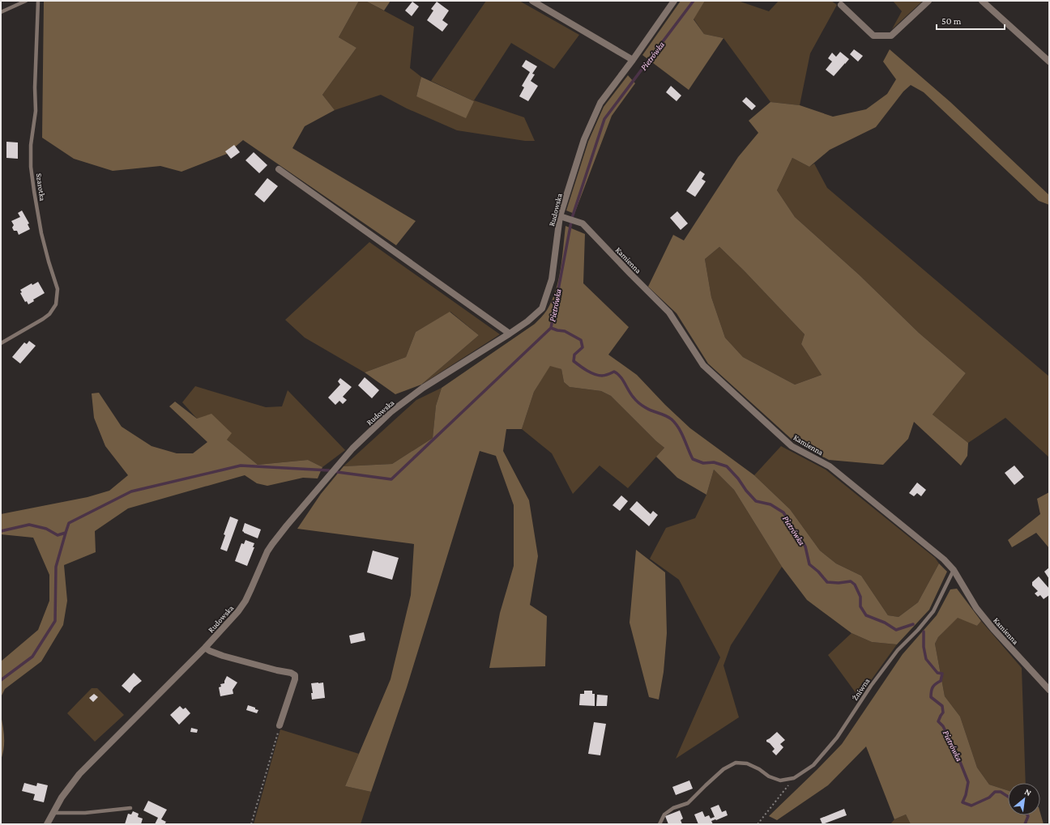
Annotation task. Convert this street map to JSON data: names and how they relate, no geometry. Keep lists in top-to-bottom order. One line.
{"streets":{"street":["Rudowska","Kamienna"],"lane":["Szarotka","Żniwna"]},"crossings":[["Rudowska","Kamienna"],["Kamienna","Żniwna"]],"water":["Pietrówka"],"scale_bar":"50 m","north":"top right"}
